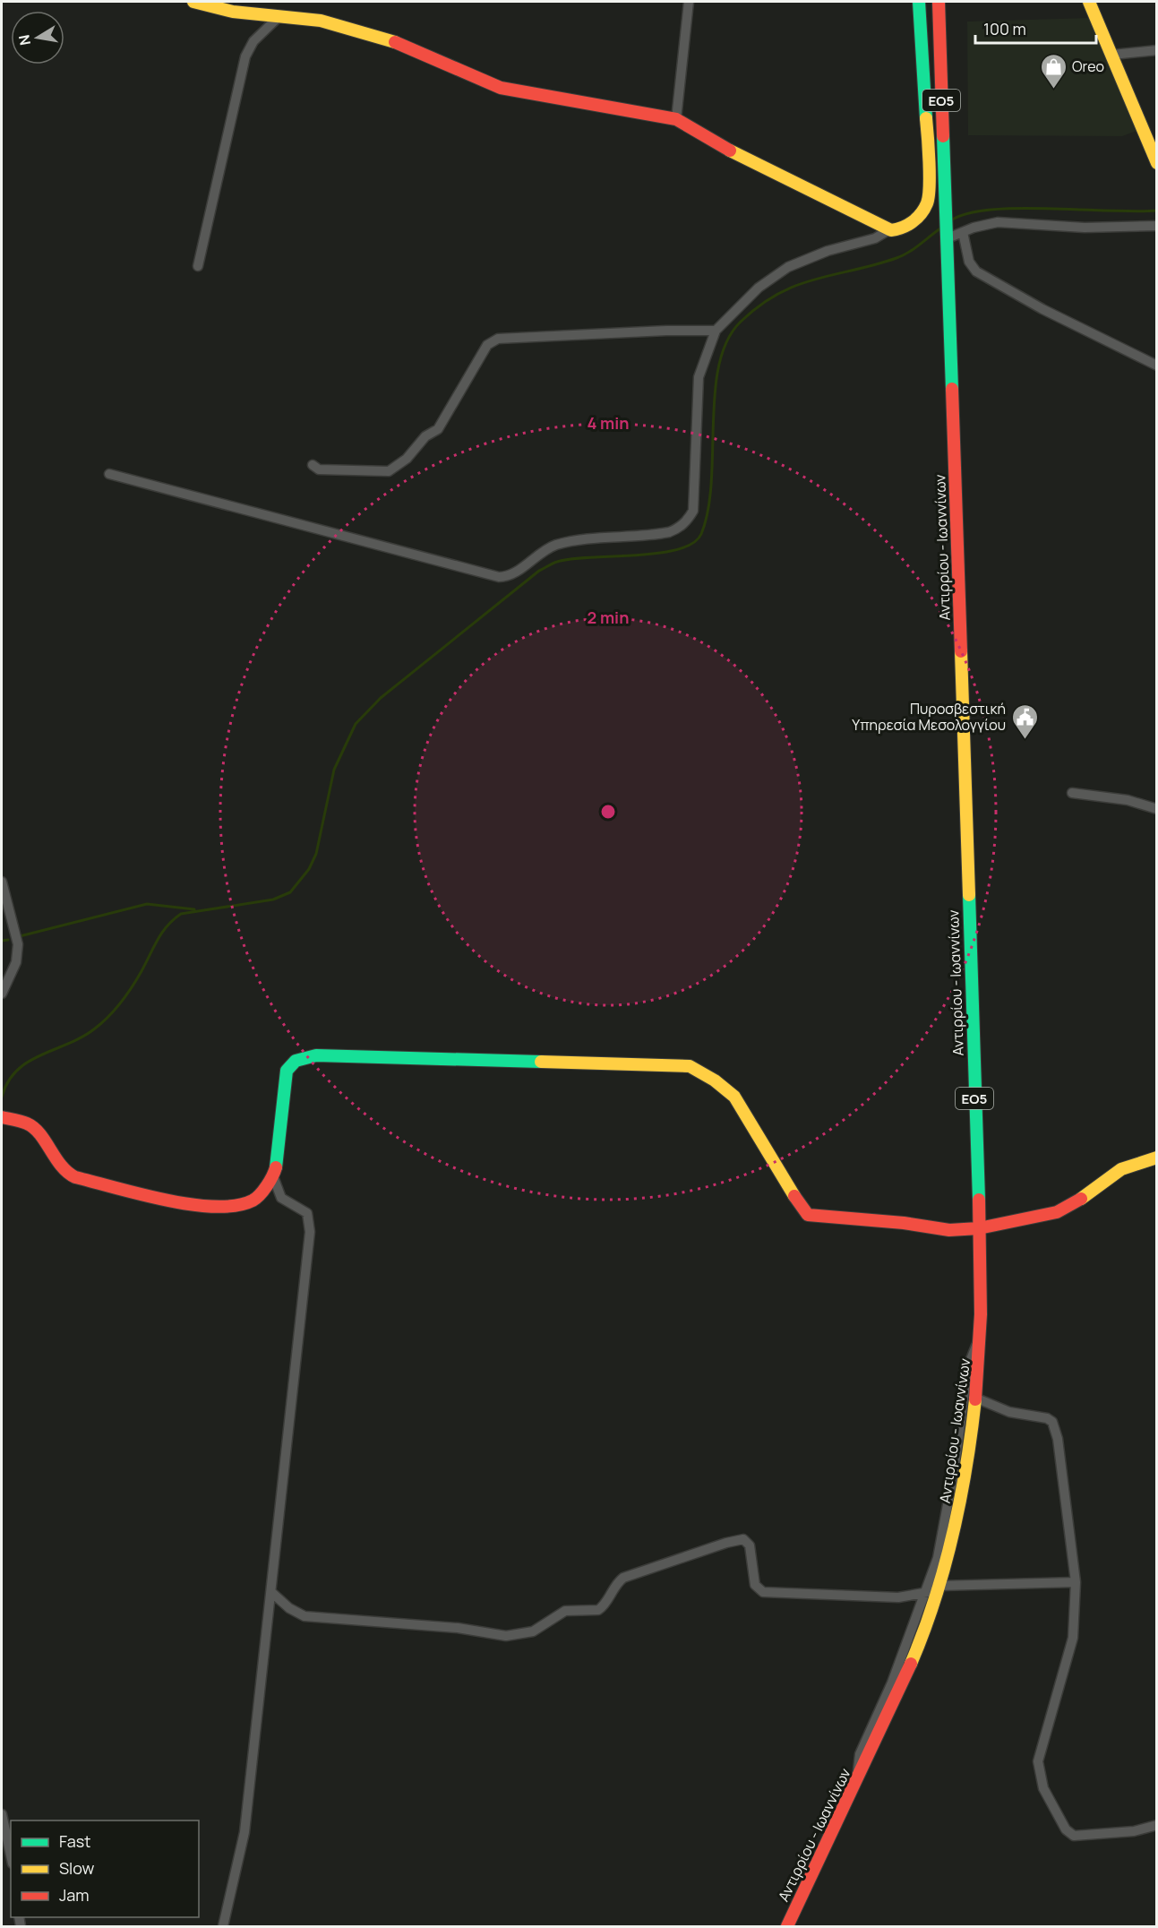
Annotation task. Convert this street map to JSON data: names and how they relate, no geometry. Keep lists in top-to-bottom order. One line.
{"streets":{"street":["ΕΟ5","Αντιρρίου - Ιωαννίνων"]},"places":{"shop":["Oreo"],"public building":["Πυροσβεστική Υπηρεσία Μεσολογγίου"]},"legend":["Fast","Slow","Jam"],"scale_bar":"100 m","north":"left","rings":["4 min","2 min"]}
